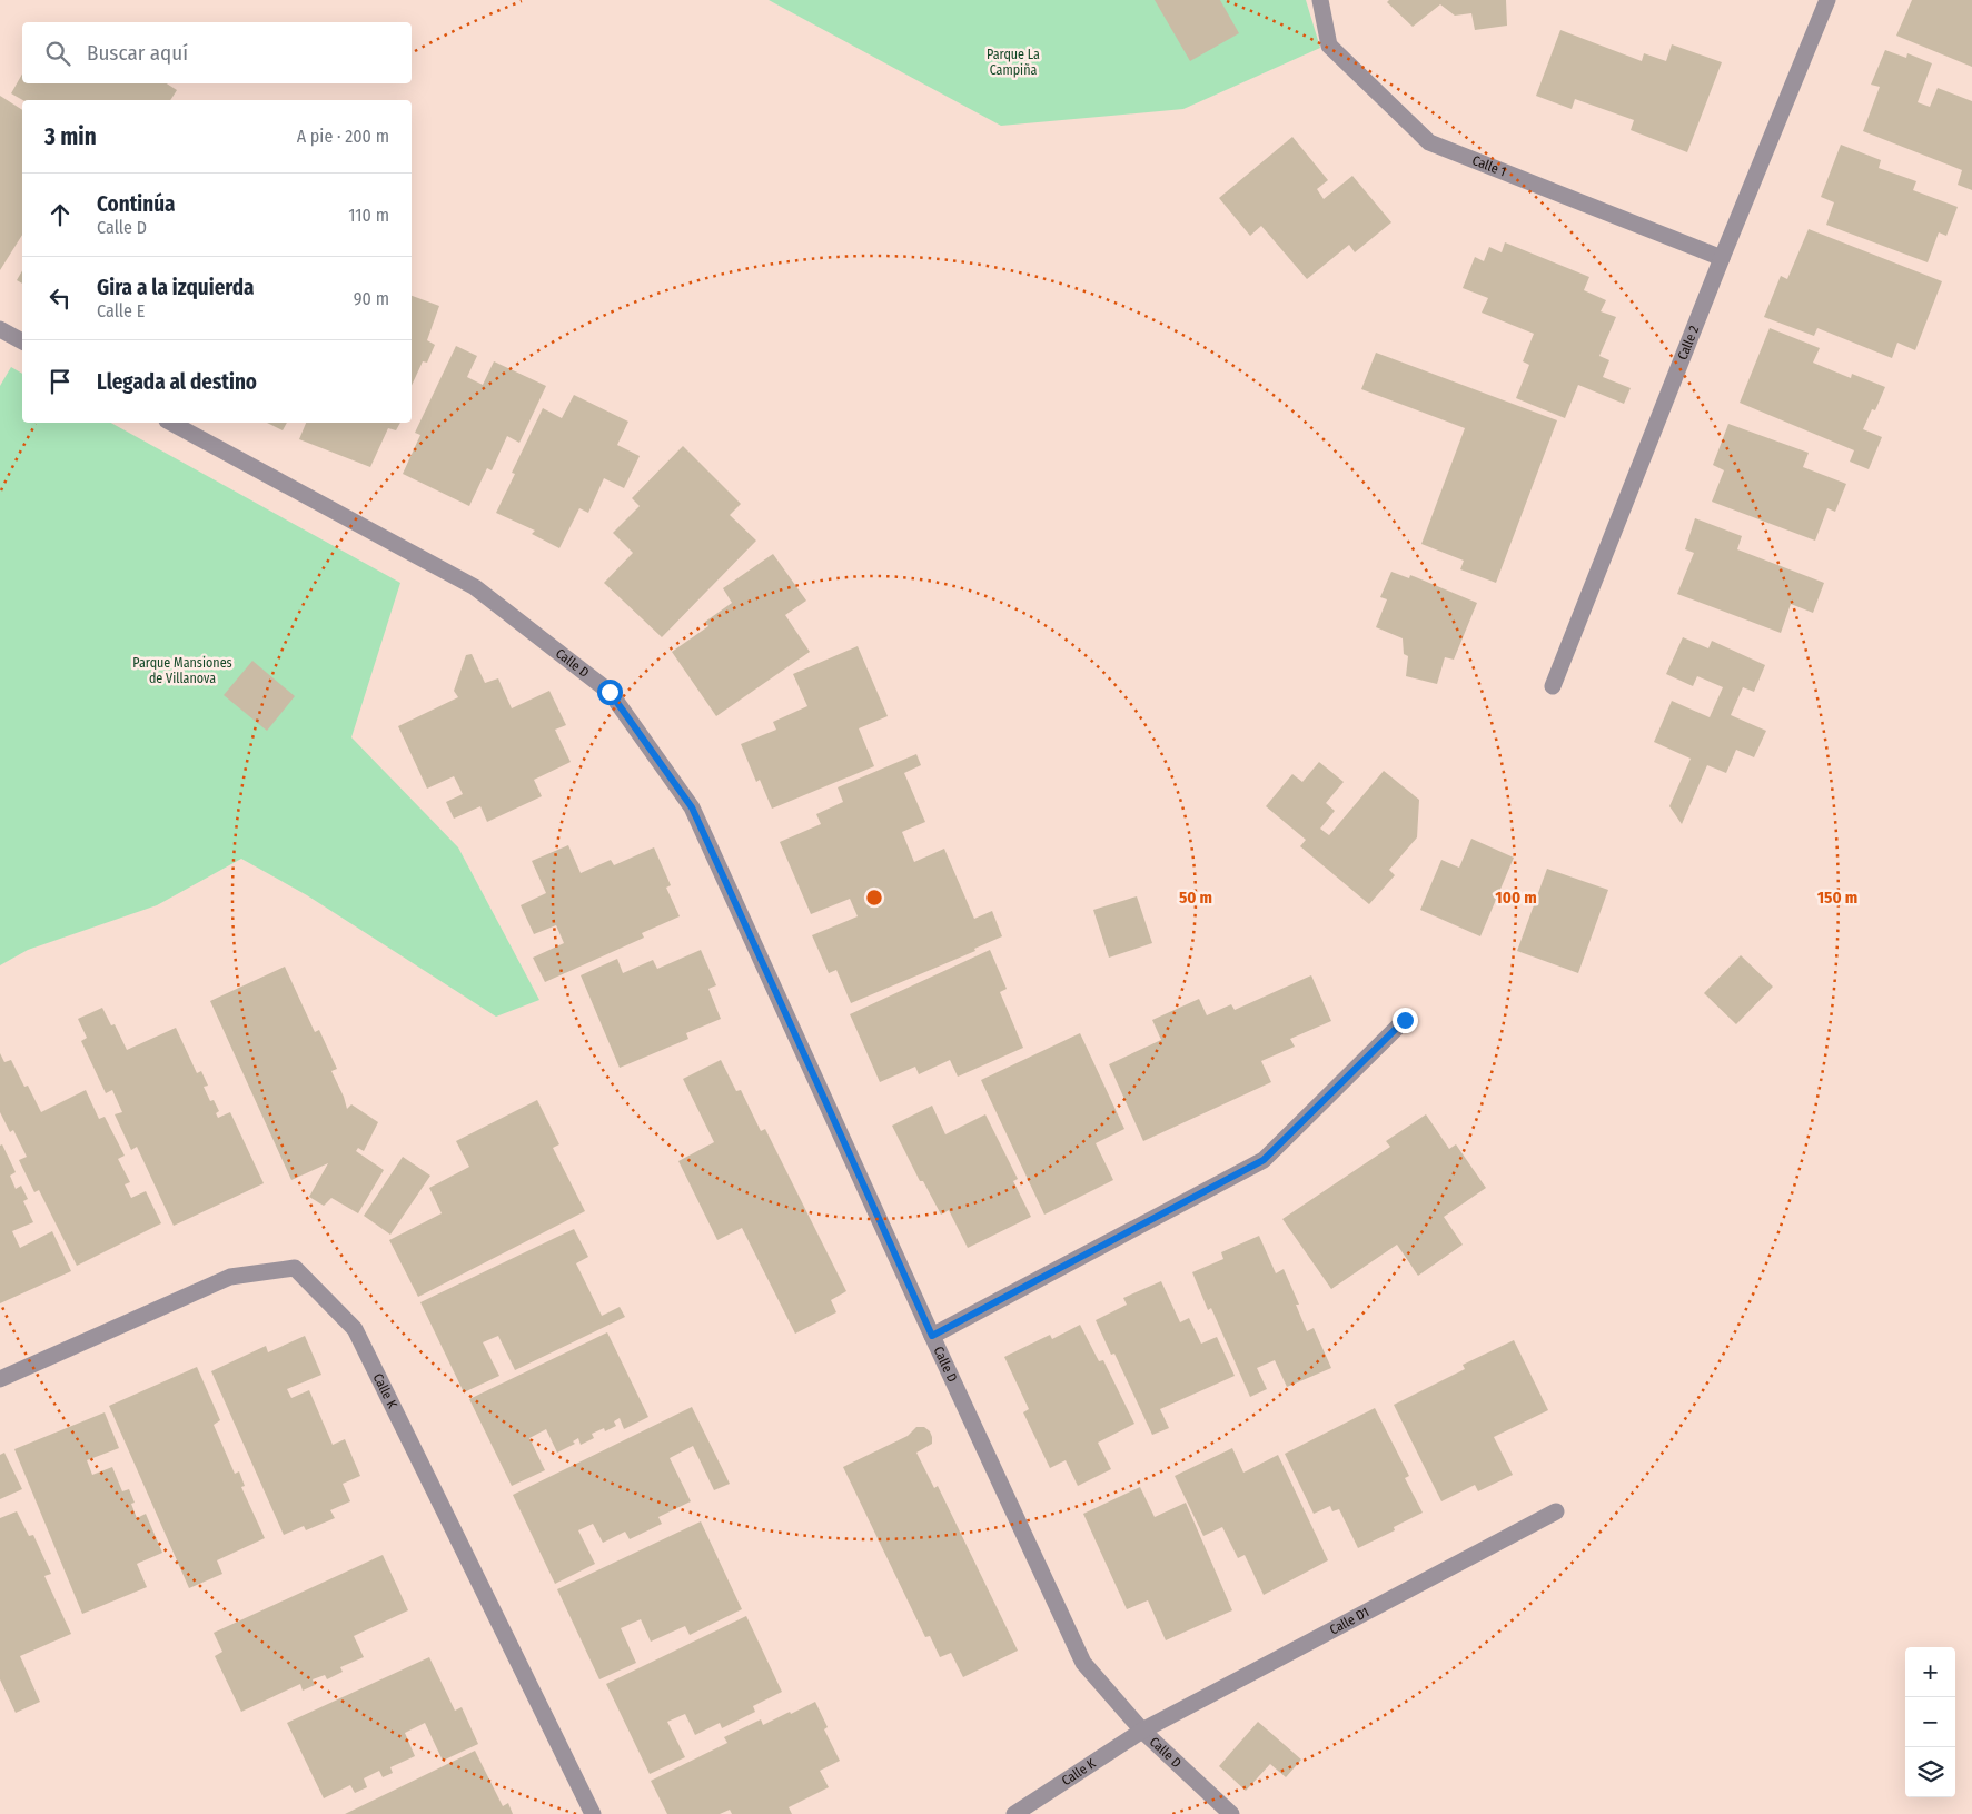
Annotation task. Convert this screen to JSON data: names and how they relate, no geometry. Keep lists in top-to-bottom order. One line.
{"streets":{"street":["Calle 1","Calle 2","Calle D","Calle K","Calle D1"]},"crossings":[["Calle 1","Calle 2"],["Calle D","Calle K"],["Calle D","Calle D1"],["Calle K","Calle D1"]],"parks":["Parque La Campiña","Parque Mansiones de Villanova"],"page":{"search":"Buscar aquí","heading":["3 min","A pie · 200 m"],"list":[["Continúa","Calle D","110 m"],["Gira a la izquierda","Calle E","90 m"],"Llegada al destino"],"map_buttons":["+","−"]},"rings":["50 m","100 m","150 m"]}
